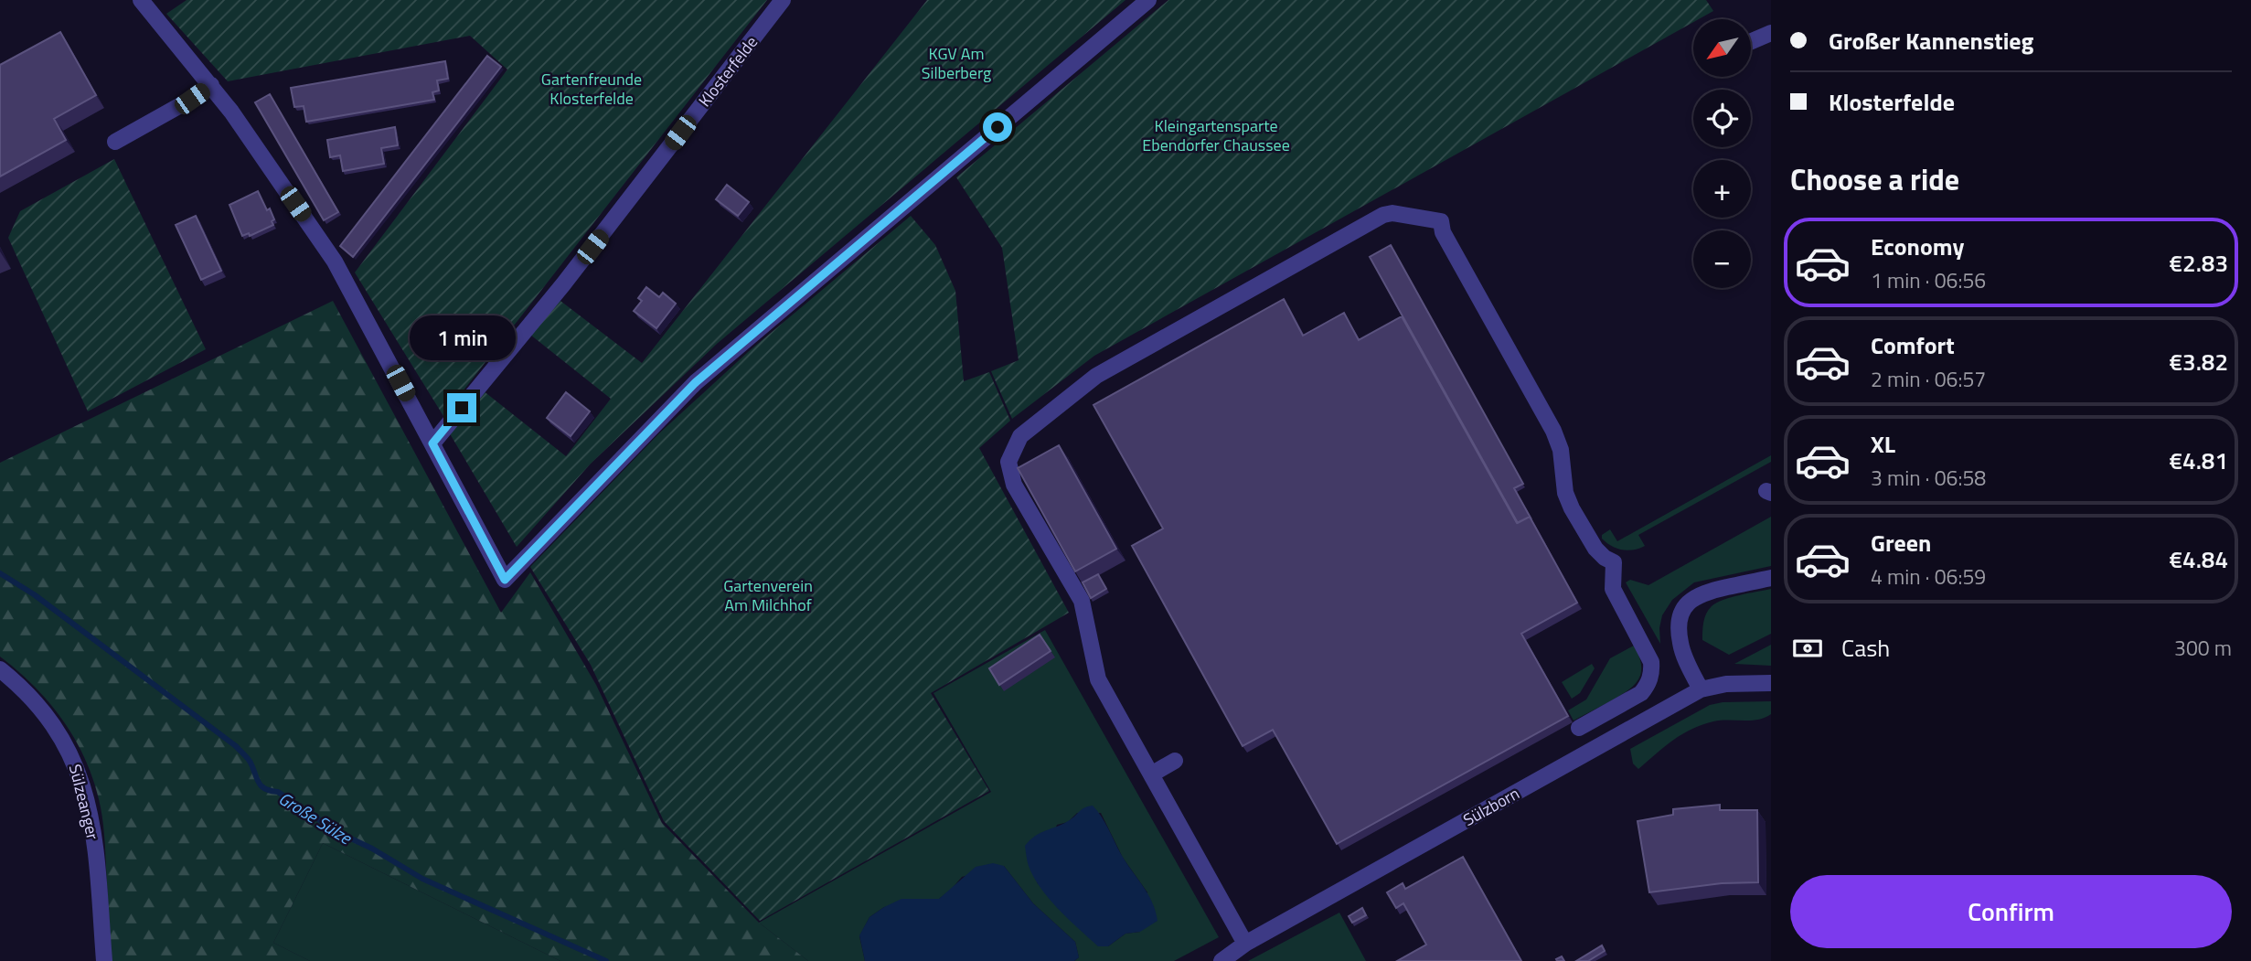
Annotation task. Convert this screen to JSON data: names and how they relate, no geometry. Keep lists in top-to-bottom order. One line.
{"streets":{"street":["Klosterfelde","Sülzeanger","Sülzborn"]},"water":["Große Sülze"],"parks":["KGV Am Silberberg","Gartenfreunde Klosterfelde","Kleingartensparte Ebendorfer Chaussee","Gartenverein Am Milchhof"],"north":"bottom left","page":{"banner":["Großer Kannenstieg","Klosterfelde"],"map_buttons":["+","−"],"heading":"Choose a ride","list":[{"name":"Economy","note":"1 min · 06:56","value":"€2.83"},{"name":"Comfort","note":"2 min · 06:57","value":"€3.82"},{"name":"XL","note":"3 min · 06:58","value":"€4.81"},{"name":"Green","note":"4 min · 06:59","value":"€4.84"}],"bubble":"1 min","pay":["Cash","300 m"],"buttons":"Confirm"}}
